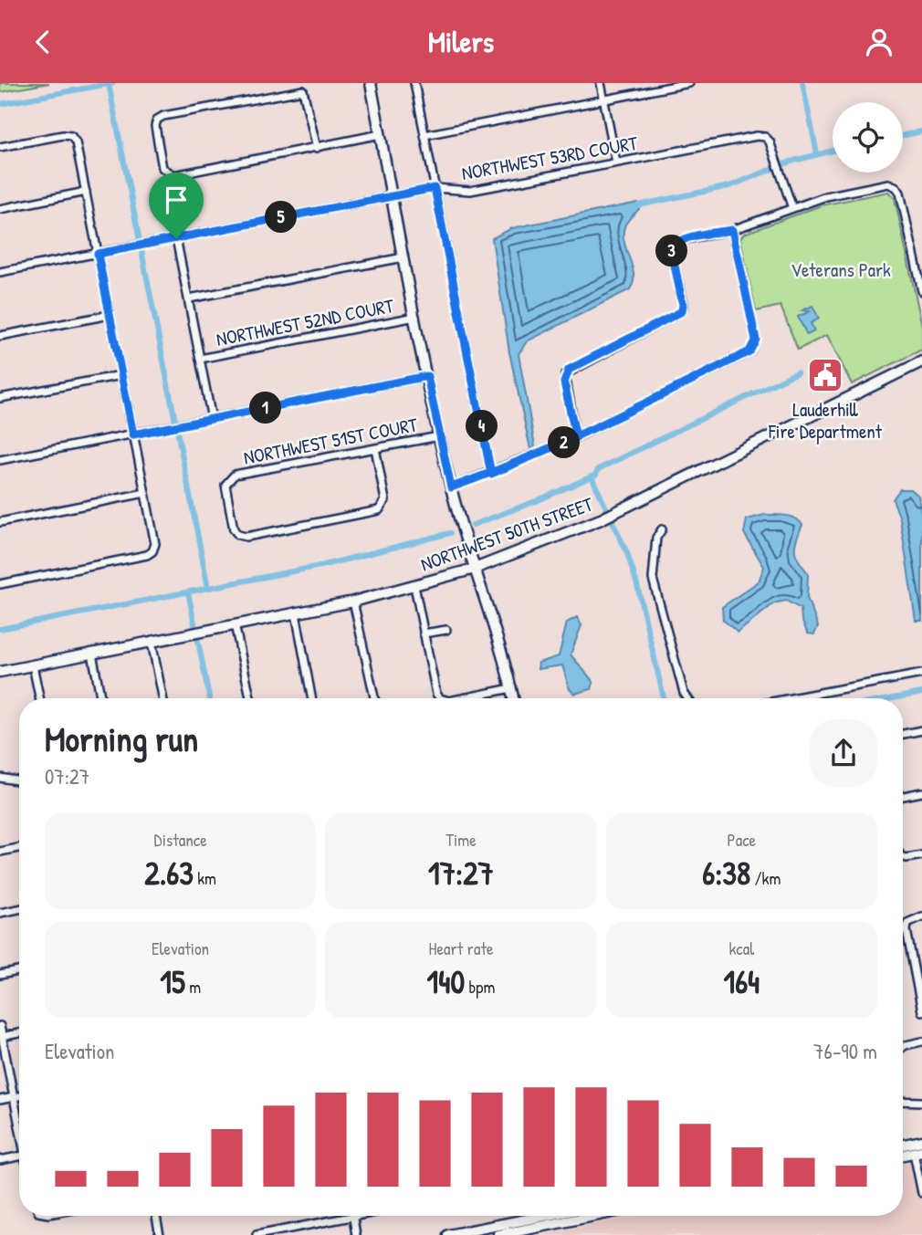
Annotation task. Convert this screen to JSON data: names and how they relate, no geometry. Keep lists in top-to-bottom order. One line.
{"streets":{"street":["NORTHWEST 53RD COURT","NORTHWEST 52ND COURT","NORTHWEST 51ST COURT","NORTHWEST 50TH STREET"]},"parks":["Veterans Park"],"places":{"public building":["Lauderhill Fire Department"]},"page":{"header":"Milers","pins":["5","3","1","4","2"],"heading":["Morning run","07:27"],"stats":[["Distance","2.63 km"],["Time","17:27"],["Pace","6:38 /km"],["Elevation","15 m"],["Heart rate","140 bpm"],["kcal","164"]],"chart":["Elevation","76–90 m"]}}
